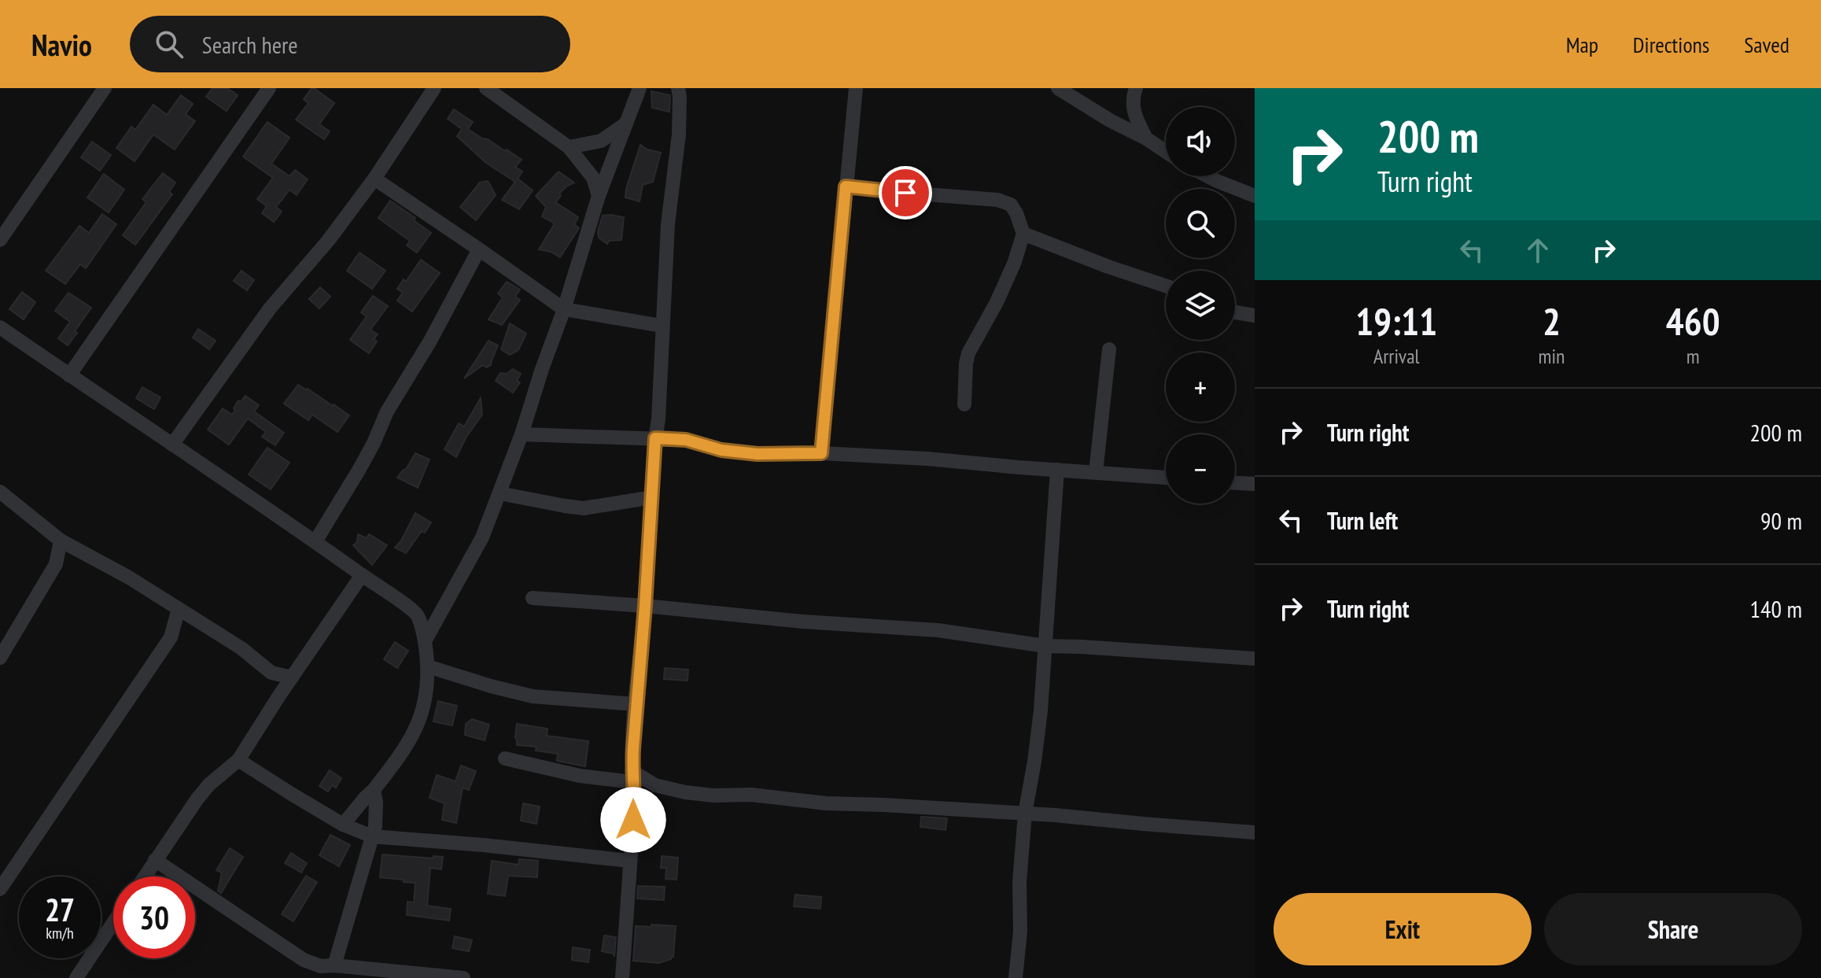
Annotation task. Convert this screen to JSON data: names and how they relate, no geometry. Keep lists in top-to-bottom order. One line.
{"page":{"header":"Navio","search":"Search here","nav":["Map","Directions","Saved"],"turn":["200 m","Turn right"],"map_buttons":["+","−"],"eta":["19:11","Arrival","2","min","460","m"],"list":[{"name":"Turn right","value":"200 m"},{"name":"Turn left","value":"90 m"},{"name":"Turn right","value":"140 m"}],"speed":"27 km/h","limit":"30","buttons":["Exit","Share"]}}
